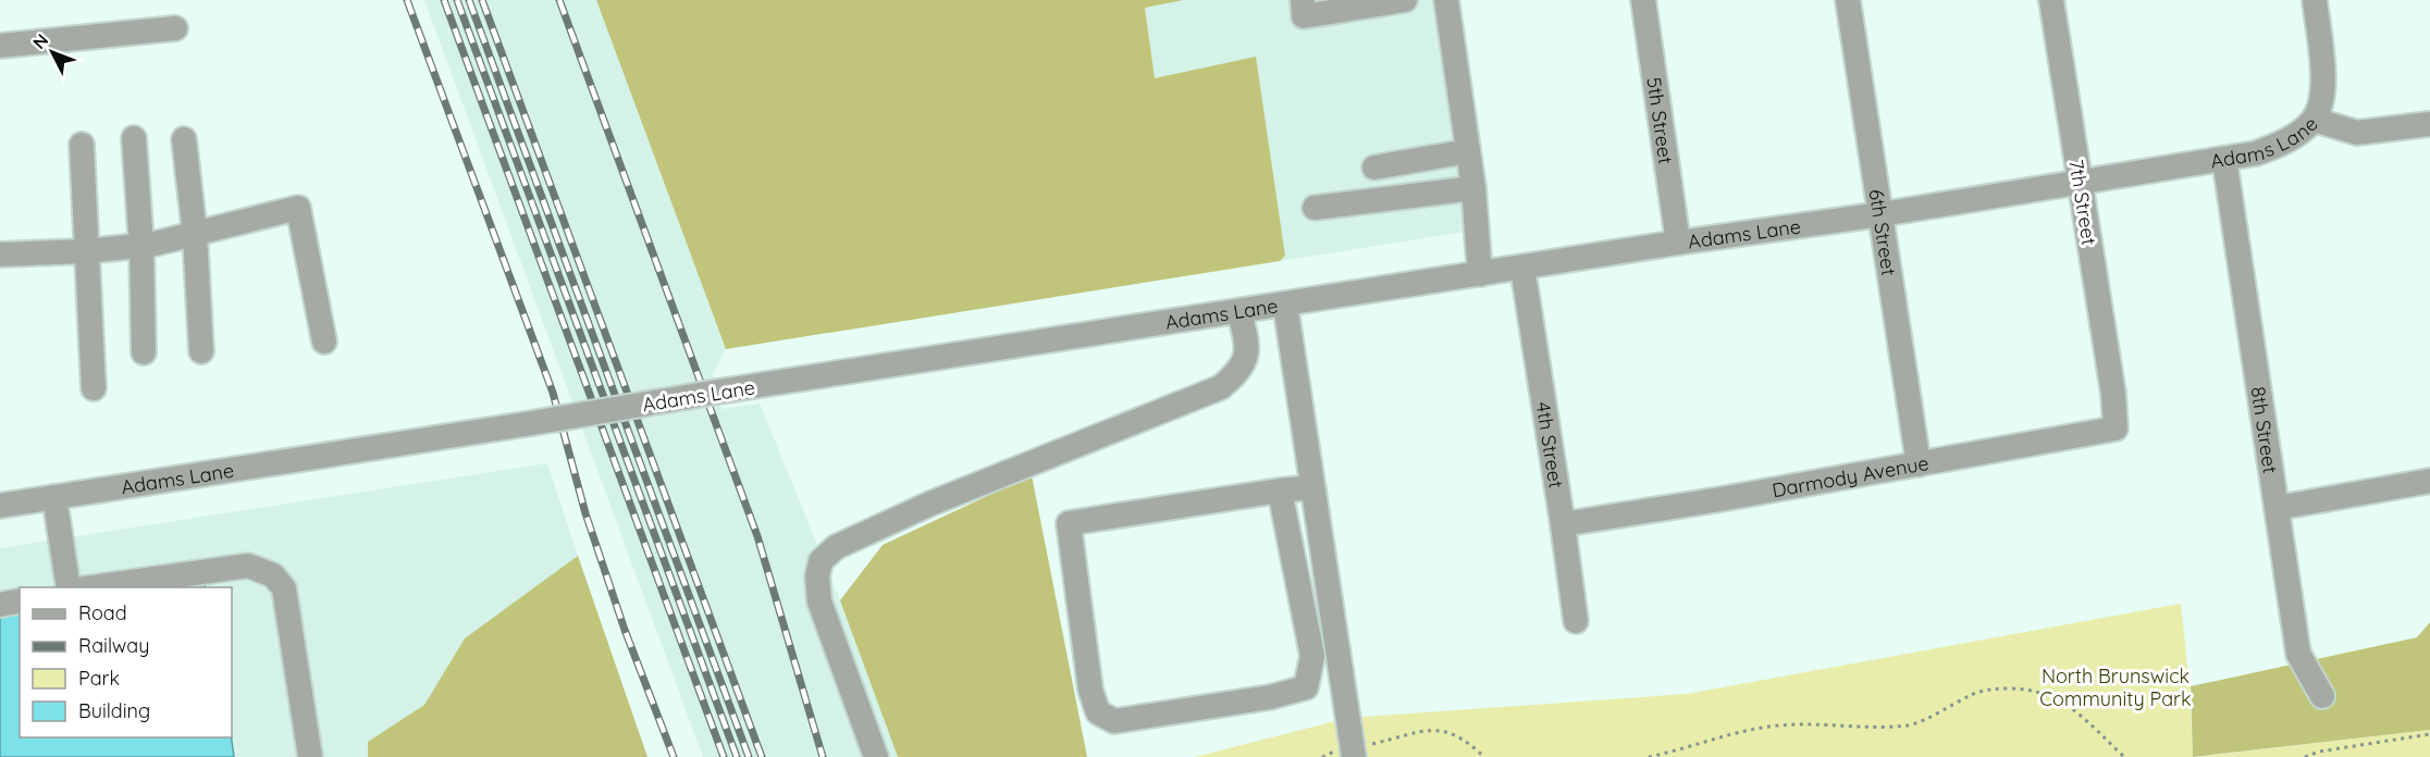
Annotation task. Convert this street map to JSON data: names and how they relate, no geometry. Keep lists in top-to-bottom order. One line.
{"streets":{"street":["5th Street","Adams Lane","7th Street","6th Street","8th Street","4th Street","Darmody Avenue"]},"crossings":[["5th Street","Adams Lane"],["Adams Lane","7th Street"],["Adams Lane","6th Street"],["Adams Lane","8th Street"],["Adams Lane","4th Street"],["7th Street","Darmody Avenue"],["6th Street","Darmody Avenue"],["4th Street","Darmody Avenue"]],"parks":["North Brunswick Community Park"],"legend":["Road","Railway","Park","Building"],"north":"top left"}
